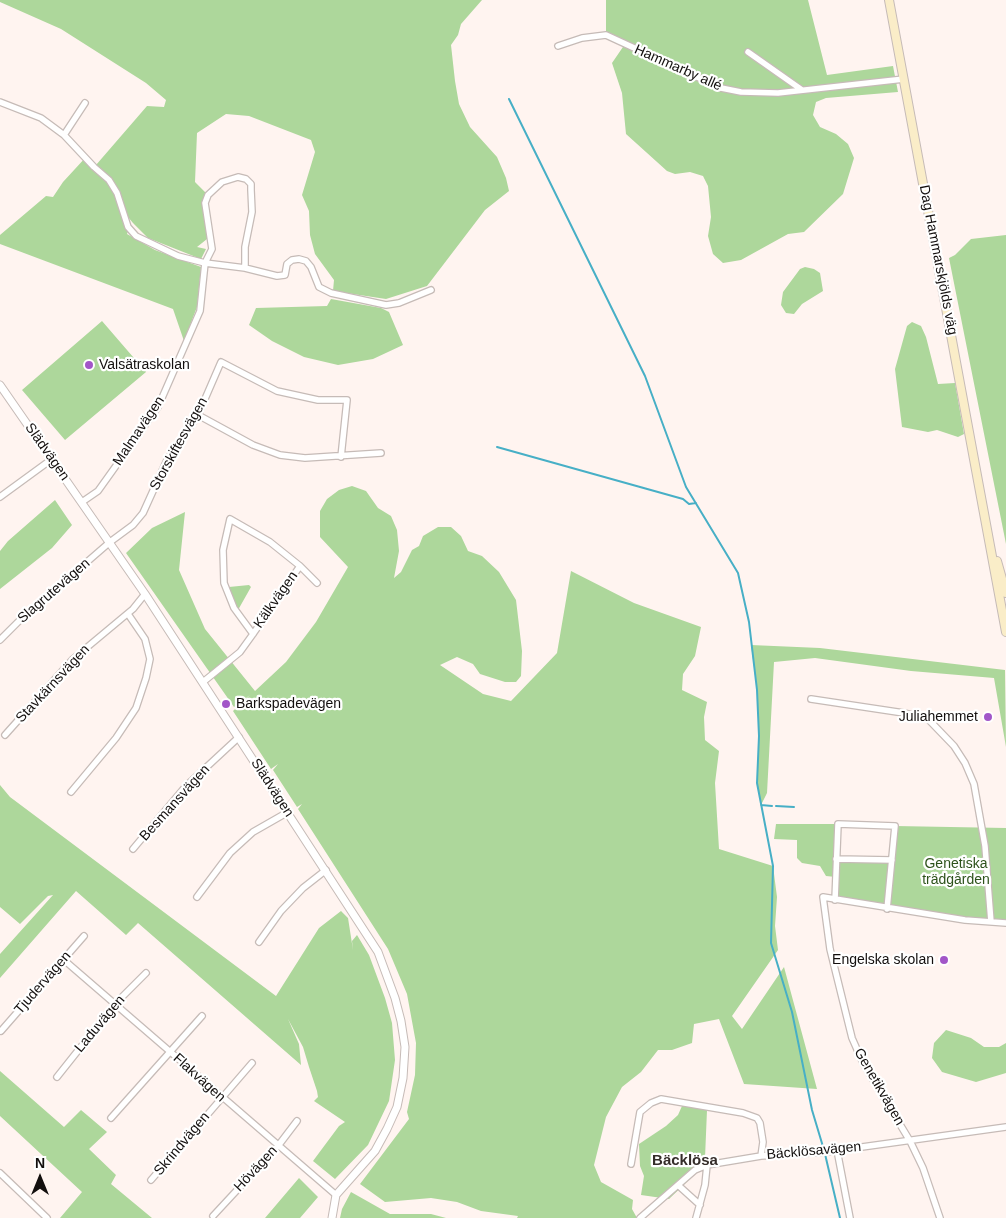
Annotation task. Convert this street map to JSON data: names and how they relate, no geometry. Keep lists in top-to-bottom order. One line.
{"streets":{"main road":["Dag Hammarskjölds väg"],"street":["Hammarby allé","Malmavägen","Storskiftesvägen","Slädvägen","Slagrutevägen","Kälkvägen","Stavkärnsvägen","Besmansvägen","Tjudervägen","Laduvägen","Flakvägen","Genetikvägen","Skrindvägen","Bäcklösavägen","Hövägen"]},"crossings":[["Hammarby allé","Dag Hammarskjölds väg"],["Malmavägen","Slädvägen"],["Storskiftesvägen","Slädvägen"],["Storskiftesvägen","Slagrutevägen"],["Slädvägen","Slagrutevägen"],["Slädvägen","Kälkvägen"],["Slädvägen","Stavkärnsvägen"],["Slädvägen","Besmansvägen"],["Slädvägen","Flakvägen"],["Tjudervägen","Flakvägen"],["Laduvägen","Flakvägen"],["Flakvägen","Skrindvägen"],["Flakvägen","Hövägen"],["Genetikvägen","Bäcklösavägen"]],"districts":["Bäcklösa"],"parks":["Genetiska trädgården"],"places":["Valsätraskolan","Barkspadevägen","Juliahemmet","Engelska skolan"],"north":"top"}
